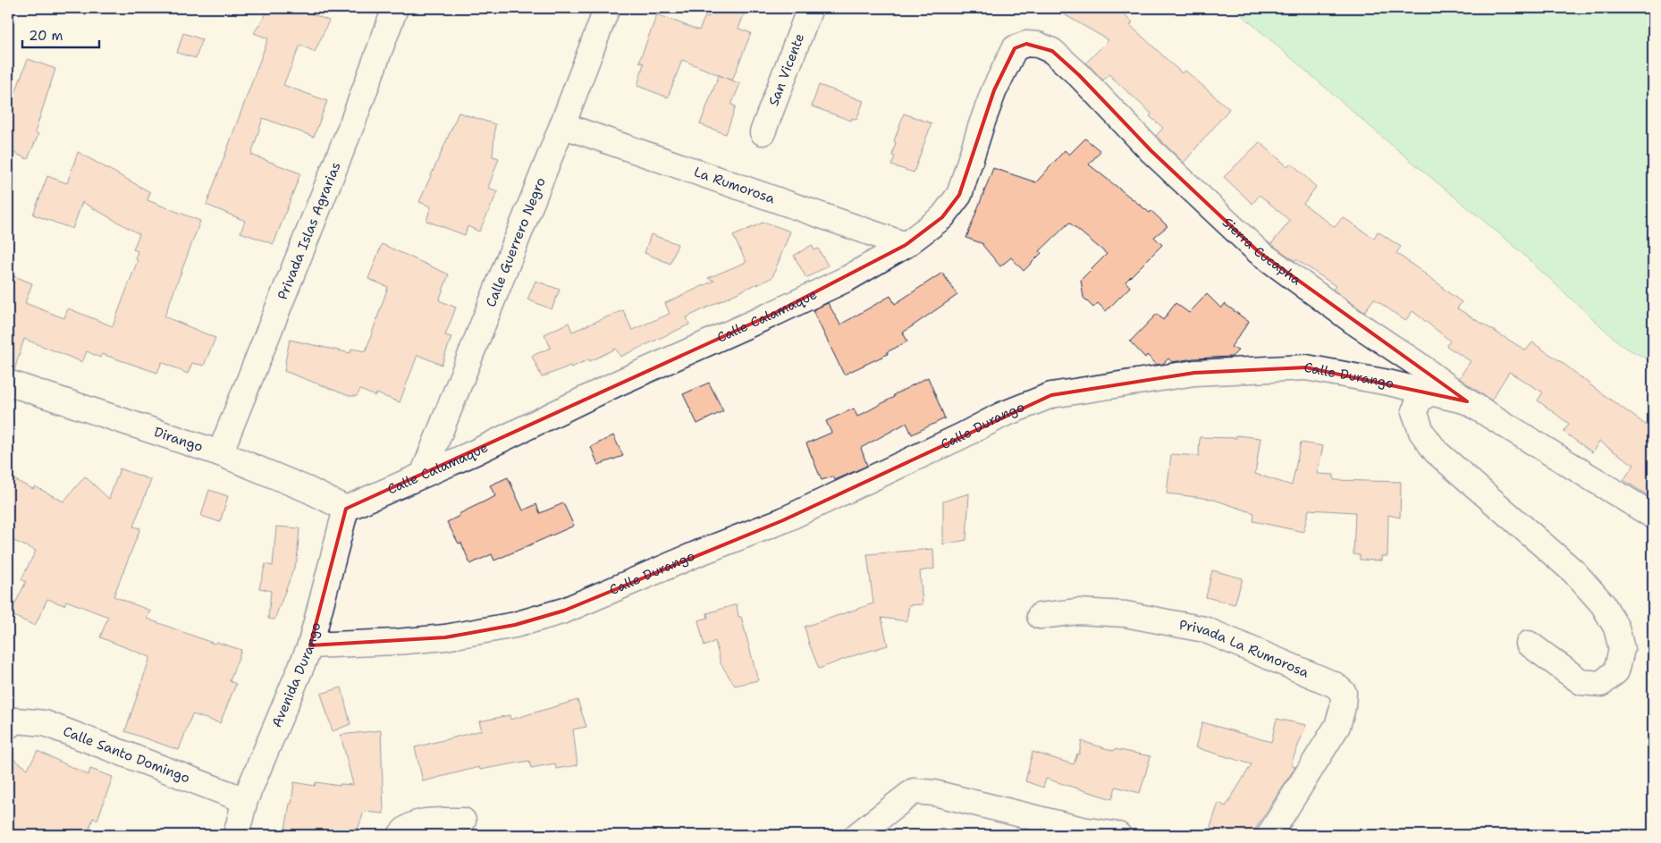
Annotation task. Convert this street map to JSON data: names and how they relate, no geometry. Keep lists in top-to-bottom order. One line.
{"streets":{"street":["San Vicente","La Rumorosa","Privada Islas Agrarias","Calle Guerrero Negro","Sierra Cucapha","Calle Calamaque","Calle Durango","Dirango","Privada La Rumorosa","Avenida Durango","Calle Santo Domingo"]},"crossings":[["La Rumorosa","Calle Guerrero Negro"],["La Rumorosa","Calle Calamaque"],["Privada Islas Agrarias","Dirango"],["Calle Guerrero Negro","Calle Calamaque"],["Sierra Cucapha","Calle Calamaque"],["Sierra Cucapha","Calle Durango"],["Calle Calamaque","Dirango"],["Calle Calamaque","Avenida Durango"],["Calle Durango","Avenida Durango"],["Dirango","Avenida Durango"],["Avenida Durango","Calle Santo Domingo"]],"scale_bar":"20 m"}
